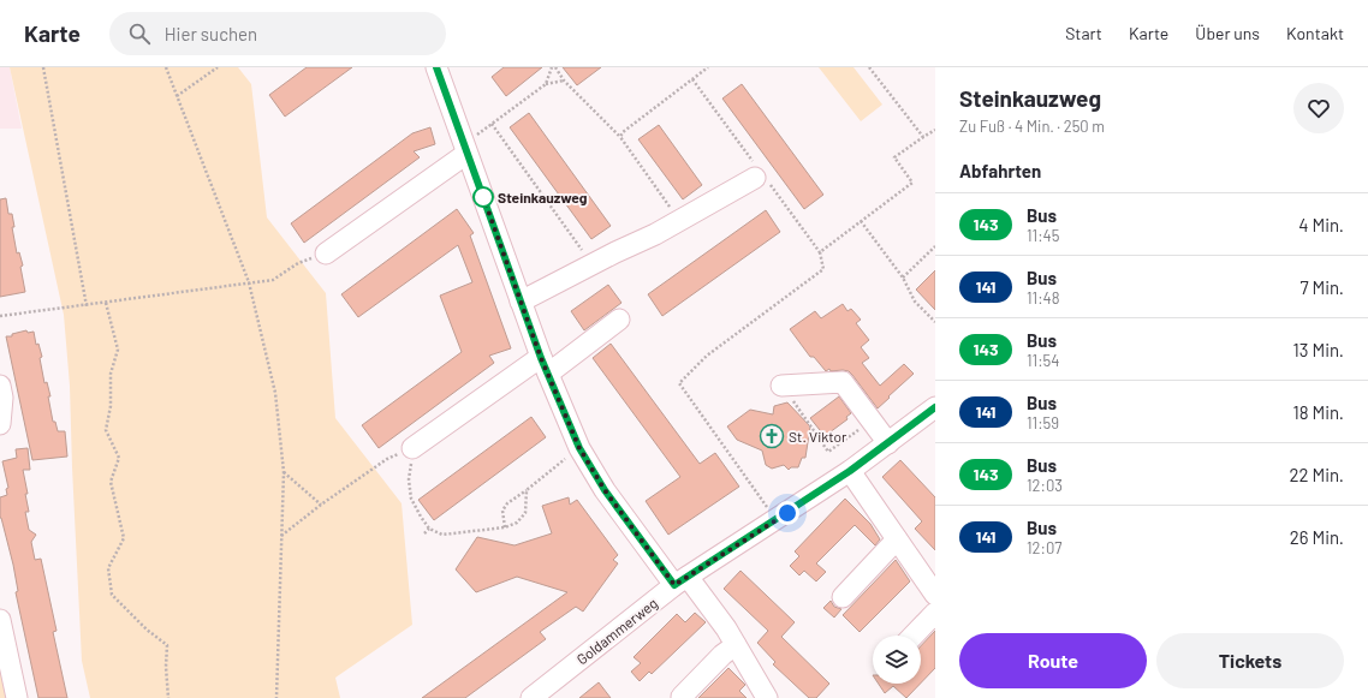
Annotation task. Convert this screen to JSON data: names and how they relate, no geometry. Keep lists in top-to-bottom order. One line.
{"streets":{"street":["Goldammerweg"]},"places":{"other":["Steinkauzweg"],"church":["St. Viktor"]},"lines":["bus line 143"],"page":{"header":"Karte","search":"Hier suchen","nav":["Start","Karte","Über uns","Kontakt"],"heading":[["Steinkauzweg","Zu Fuß · 4 Min. · 250 m"],"Abfahrten"],"list":[{"mark":"143","name":"Bus","note":"11:45","value":"4 Min."},{"mark":"141","name":"Bus","note":"11:48","value":"7 Min."},{"mark":"143","name":"Bus","note":"11:54","value":"13 Min."},{"mark":"141","name":"Bus","note":"11:59","value":"18 Min."},{"mark":"143","name":"Bus","note":"12:03","value":"22 Min."},{"mark":"141","name":"Bus","note":"12:07","value":"26 Min."}],"buttons":["Route","Tickets"]}}
